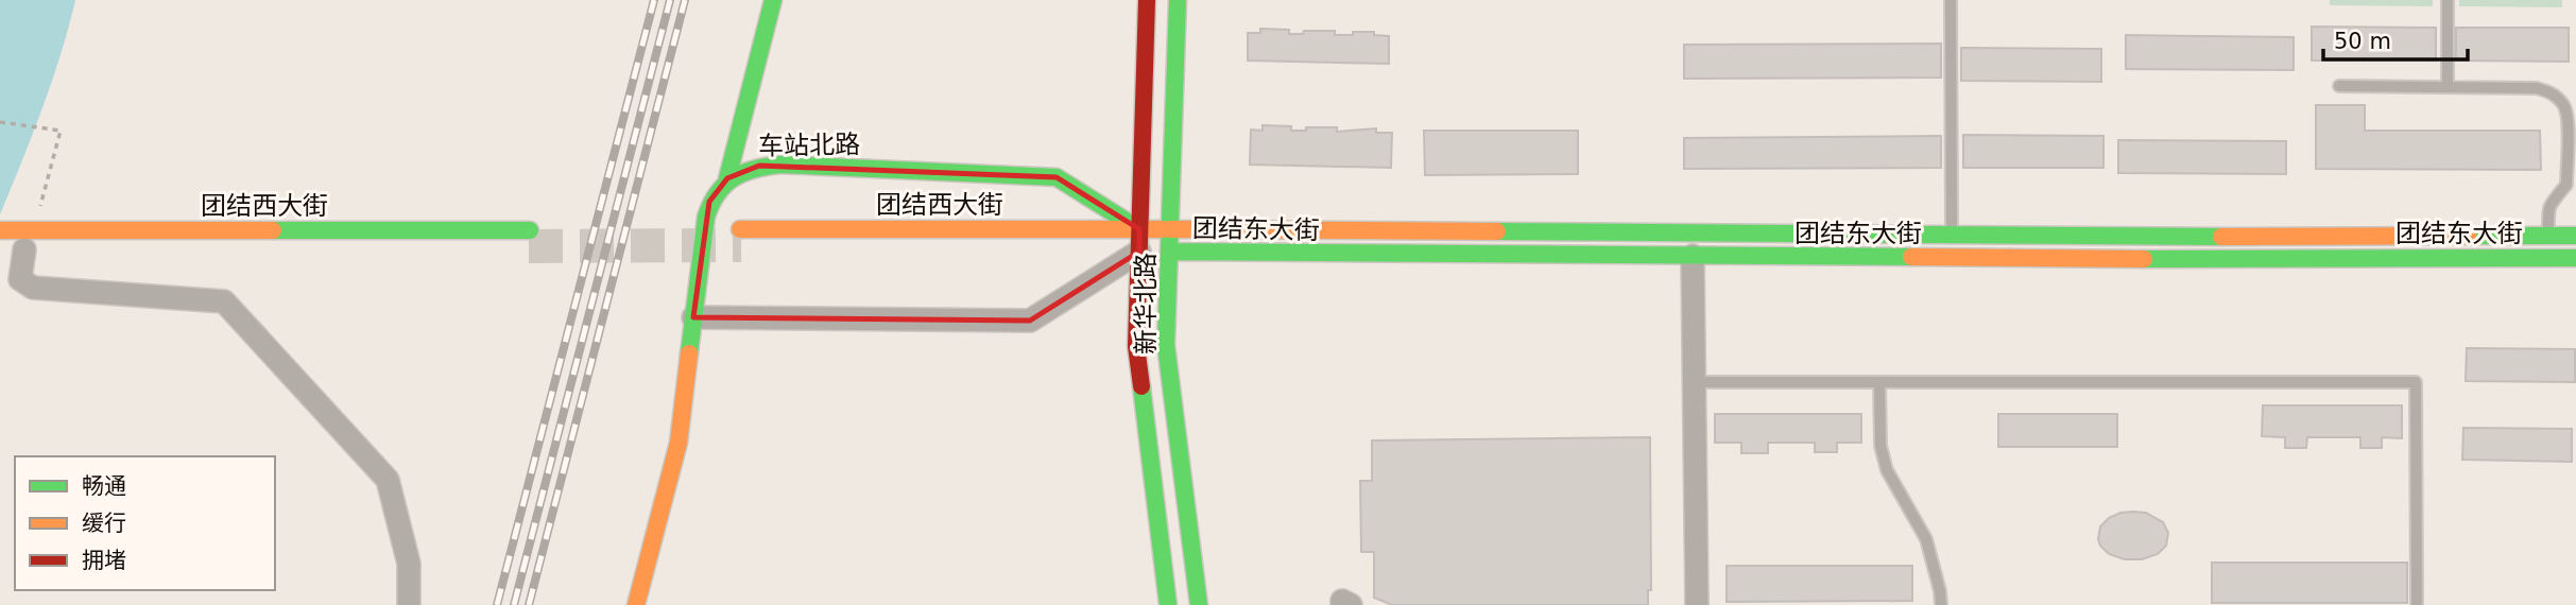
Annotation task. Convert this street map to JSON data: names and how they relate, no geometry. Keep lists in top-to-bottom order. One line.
{"streets":{"main road":["车站北路","团结西大街","团结东大街","新华北路"]},"crossings":[["车站北路","团结西大街"],["车站北路","团结东大街"],["车站北路","新华北路"],["团结西大街","团结东大街"],["团结西大街","新华北路"],["团结东大街","新华北路"]],"legend":["畅通","缓行","拥堵"],"scale_bar":"50 m"}
